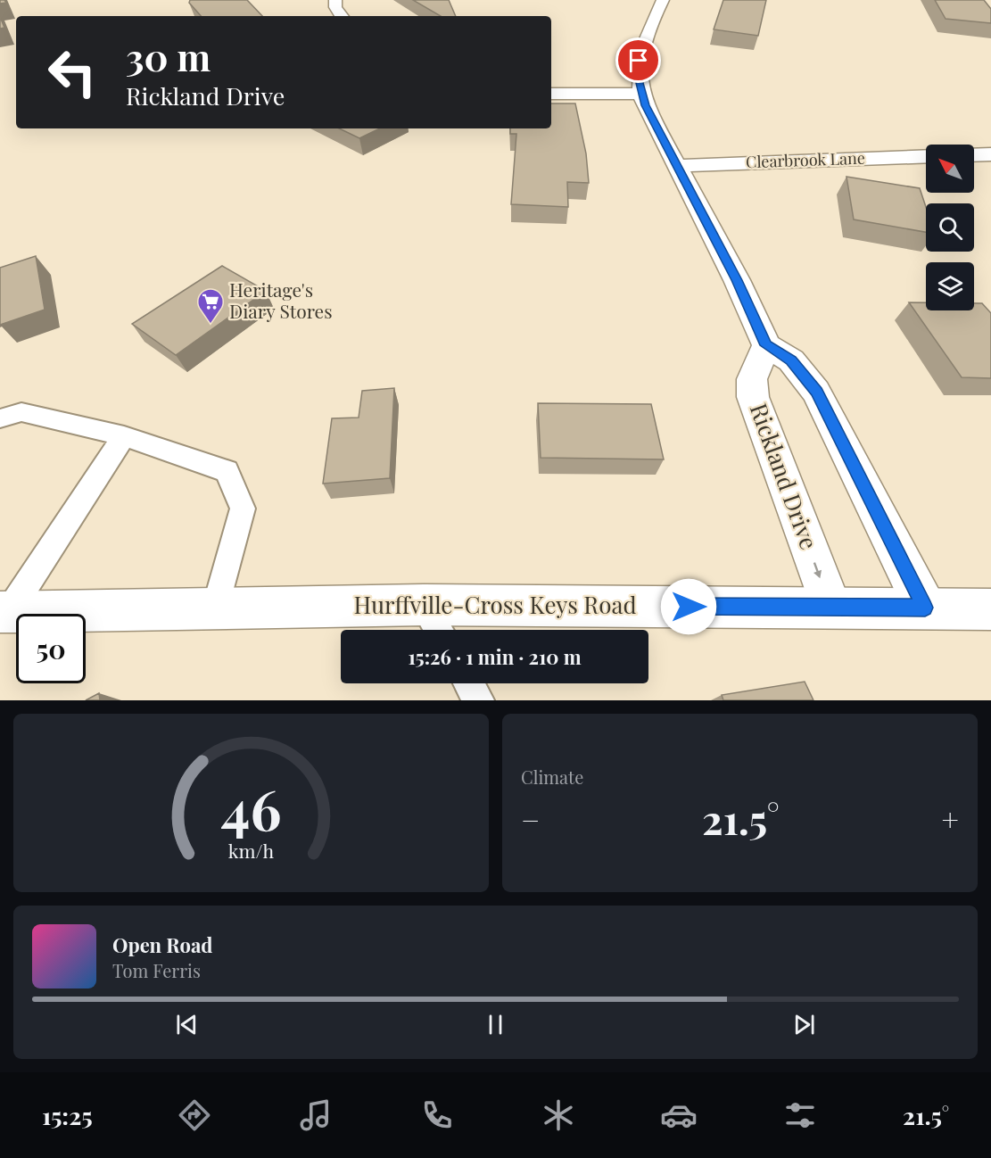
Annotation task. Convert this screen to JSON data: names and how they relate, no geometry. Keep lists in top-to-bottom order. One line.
{"streets":{"street":["Clearbrook Lane","Rickland Drive","Hurffville-Cross Keys Road"]},"crossings":[["Rickland Drive","Hurffville-Cross Keys Road"]],"places":{"supermarket":["Heritage's Diary Stores"]},"north":"top left","page":{"turn":["30 m","Rickland Drive"],"limit":"50","trip":"15:26 · 1 min · 210 m","tile":"Climate","heat":["−","21.5°","+"],"song":["Open Road","Tom Ferris"],"tabs":["15:25","21.5°"],"gauge":["46","km/h"]}}
